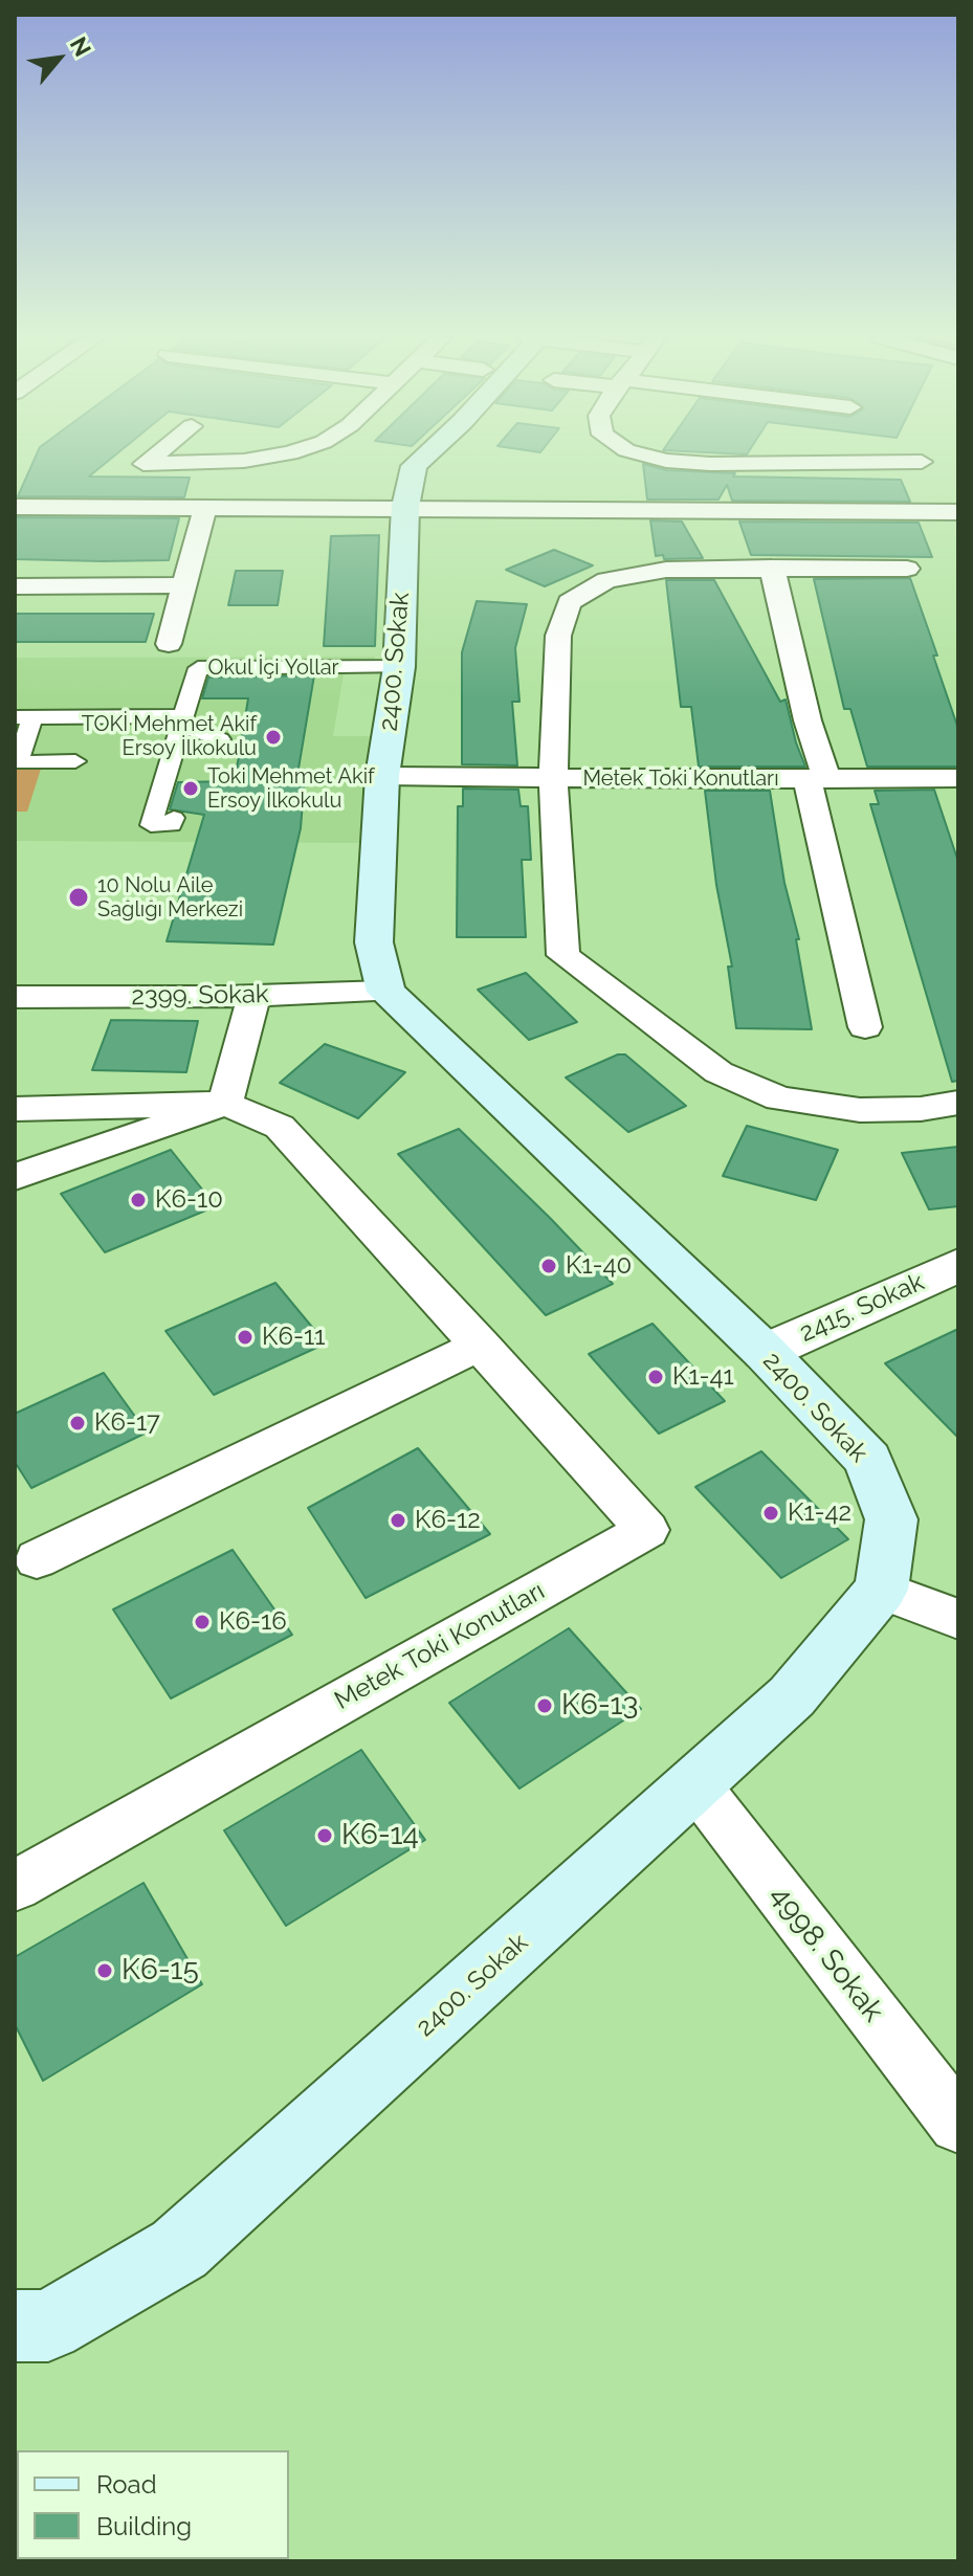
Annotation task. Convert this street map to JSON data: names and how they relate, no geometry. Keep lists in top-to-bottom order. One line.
{"streets":{"main road":["2400. Sokak"],"street":["Okul İçi Yollar","Metek Toki Konutları","2399. Sokak","2415. Sokak","4998. Sokak"]},"crossings":[["2400. Sokak","Okul İçi Yollar"],["2400. Sokak","Metek Toki Konutları"],["2400. Sokak","2399. Sokak"],["2400. Sokak","2415. Sokak"],["2400. Sokak","4998. Sokak"]],"places":["TOKİ Mehmet Akif Ersoy İlkokulu","Toki Mehmet Akif Ersoy İlkokulu","10 Nolu Aile Sağlığı Merkezi","K6-10","K1-40","K6-11","K1-41","K6-17","K1-42","K6-12","K6-16","K6-13","K6-14","K6-15"],"legend":["Road","Building"],"north":"top right"}
